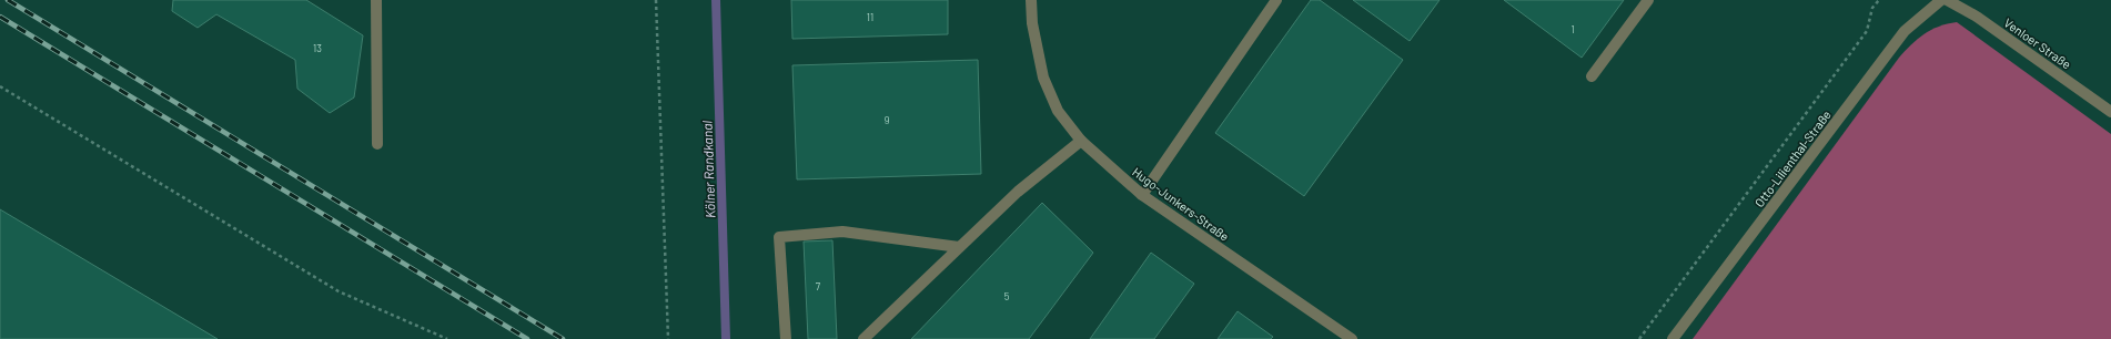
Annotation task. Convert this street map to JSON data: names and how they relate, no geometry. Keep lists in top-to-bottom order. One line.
{"streets":{"street":["Venloer Straße","Otto-Lilienthal-Straße","Hugo-Junkers-Straße"]},"water":["Kölner Randkanal"],"house_numbers":["11","1","13","9","7","5"]}
